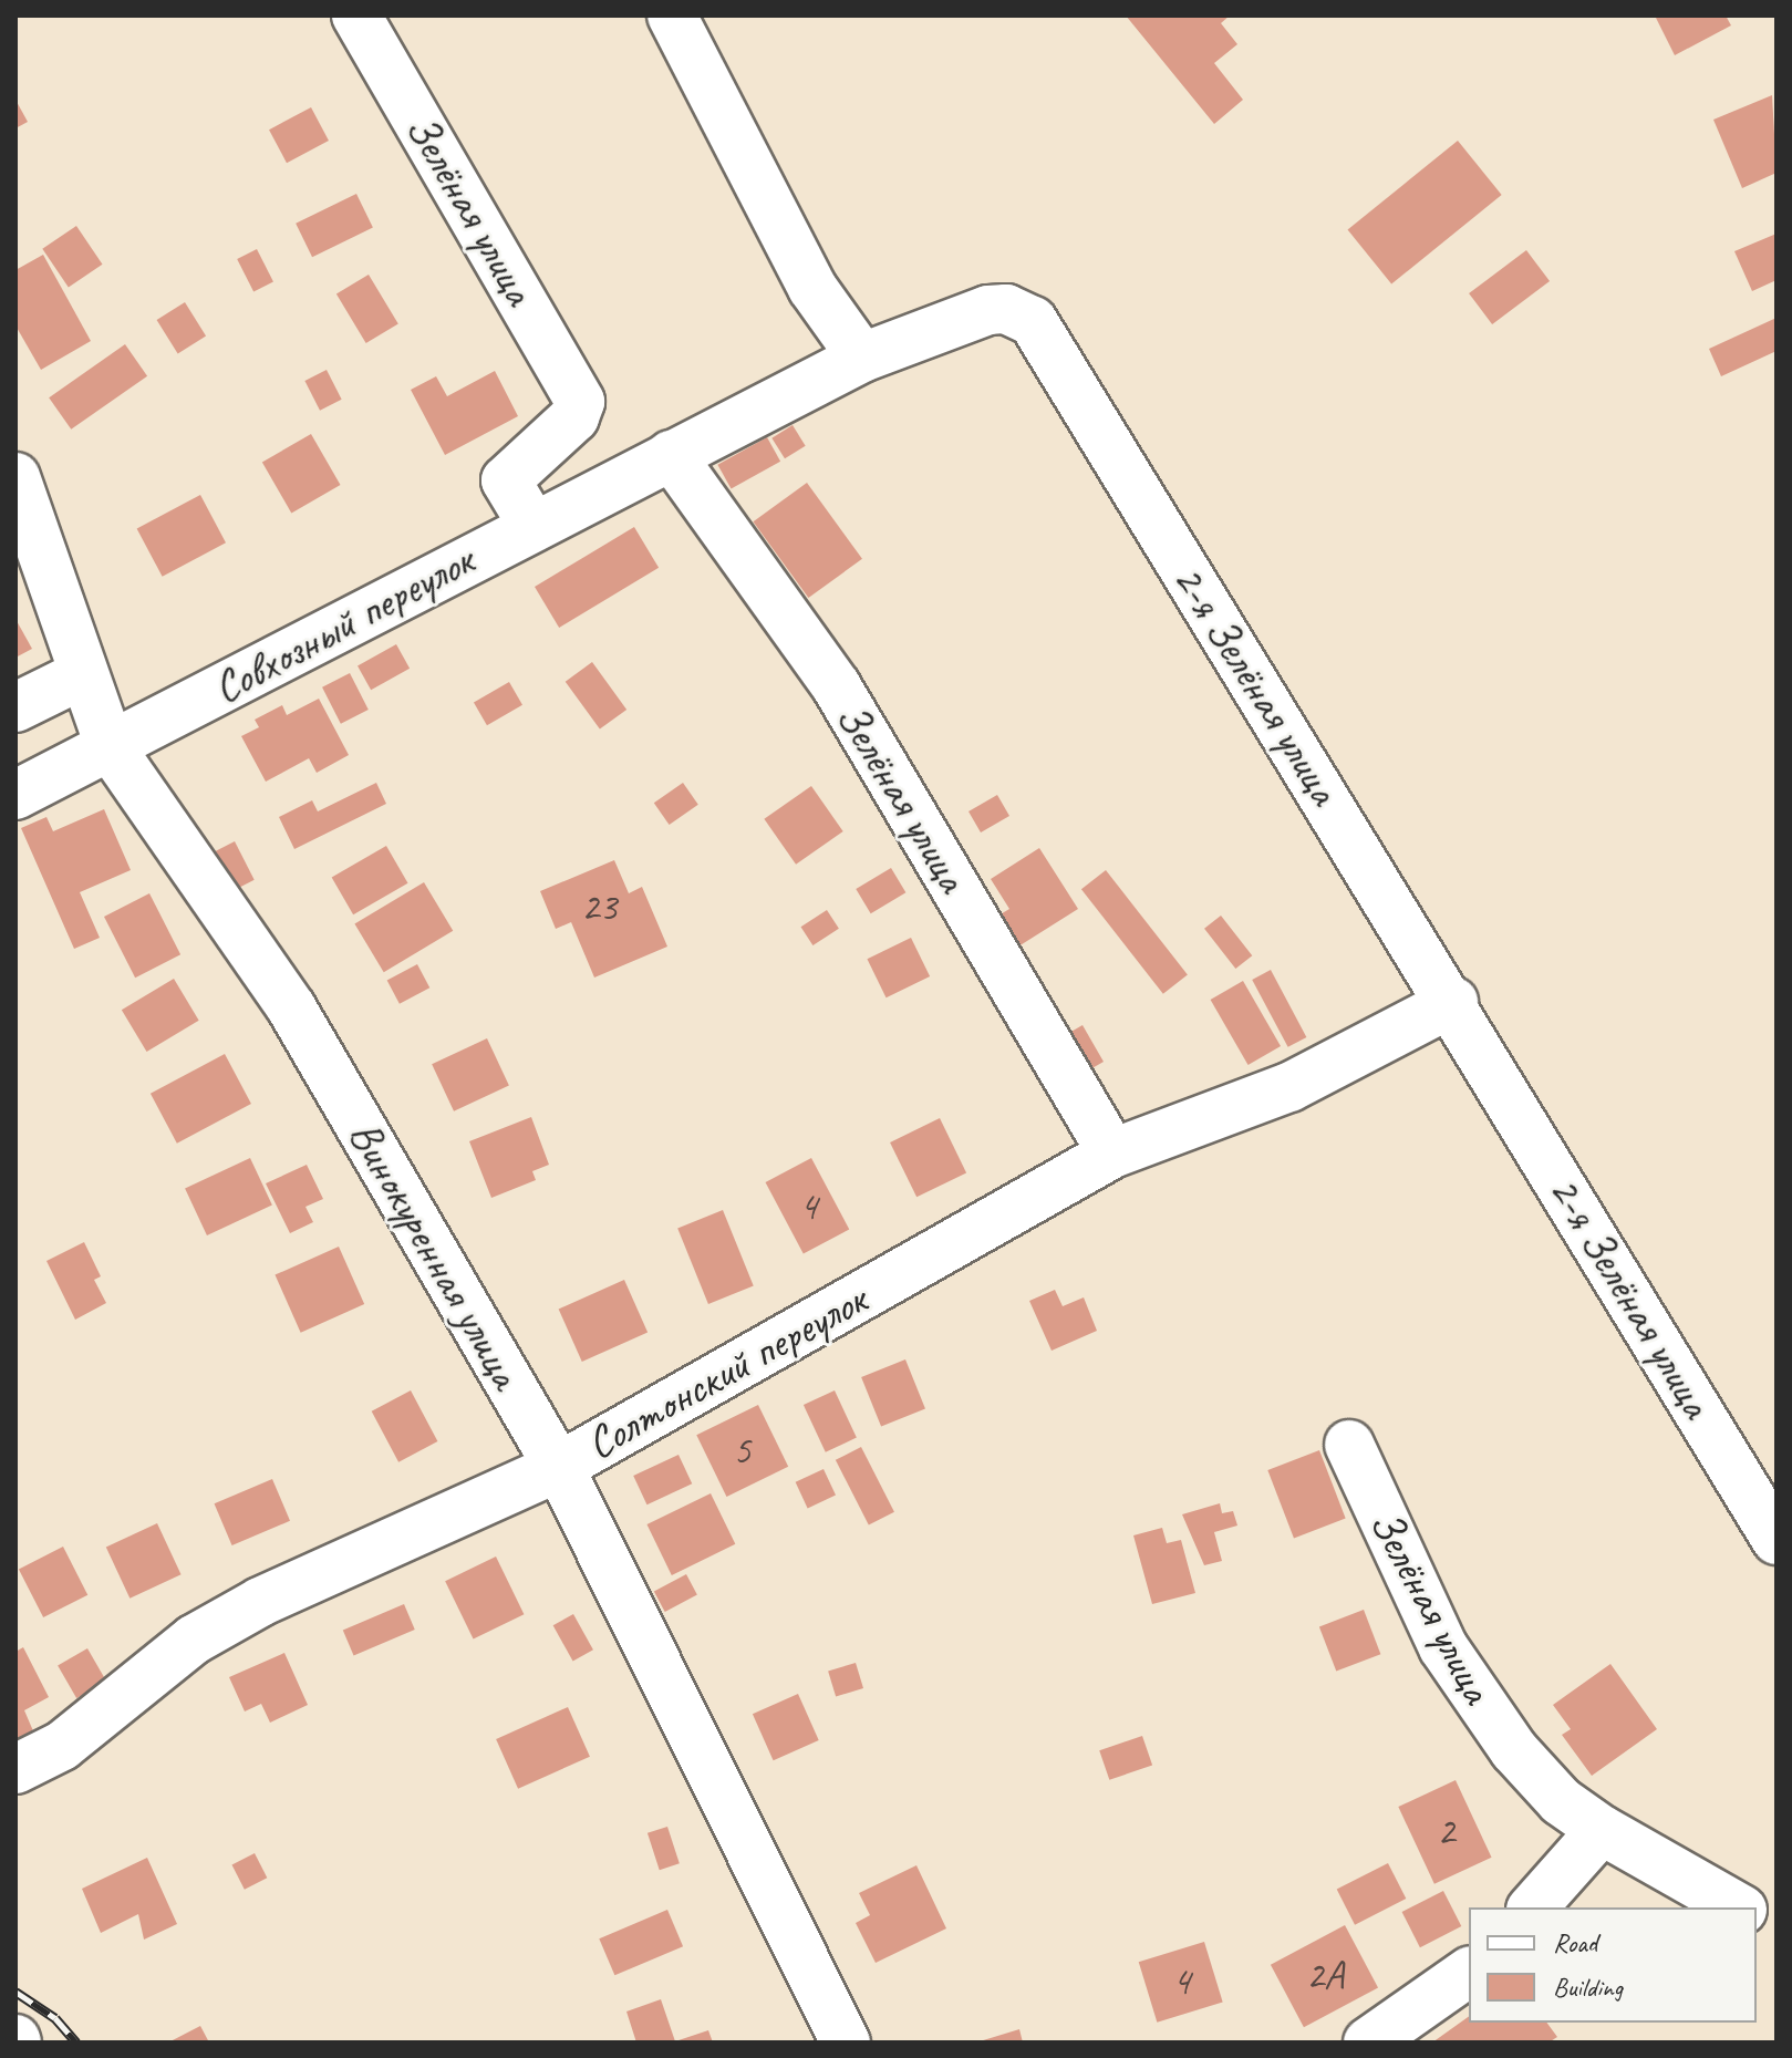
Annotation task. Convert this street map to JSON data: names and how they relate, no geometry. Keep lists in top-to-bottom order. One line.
{"streets":{"street":["Зелёная улица","Совхозный переулок","2-я Зелёная улица","Винокуренная улица","Солтонский переулок"]},"crossings":[["Зелёная улица","Совхозный переулок"],["Зелёная улица","2-я Зелёная улица"],["Зелёная улица","Солтонский переулок"],["Совхозный переулок","2-я Зелёная улица"],["Совхозный переулок","Винокуренная улица"],["2-я Зелёная улица","Солтонский переулок"],["Винокуренная улица","Солтонский переулок"]],"house_numbers":["23","4","5","2","2А","4"],"legend":["Road","Building"]}
